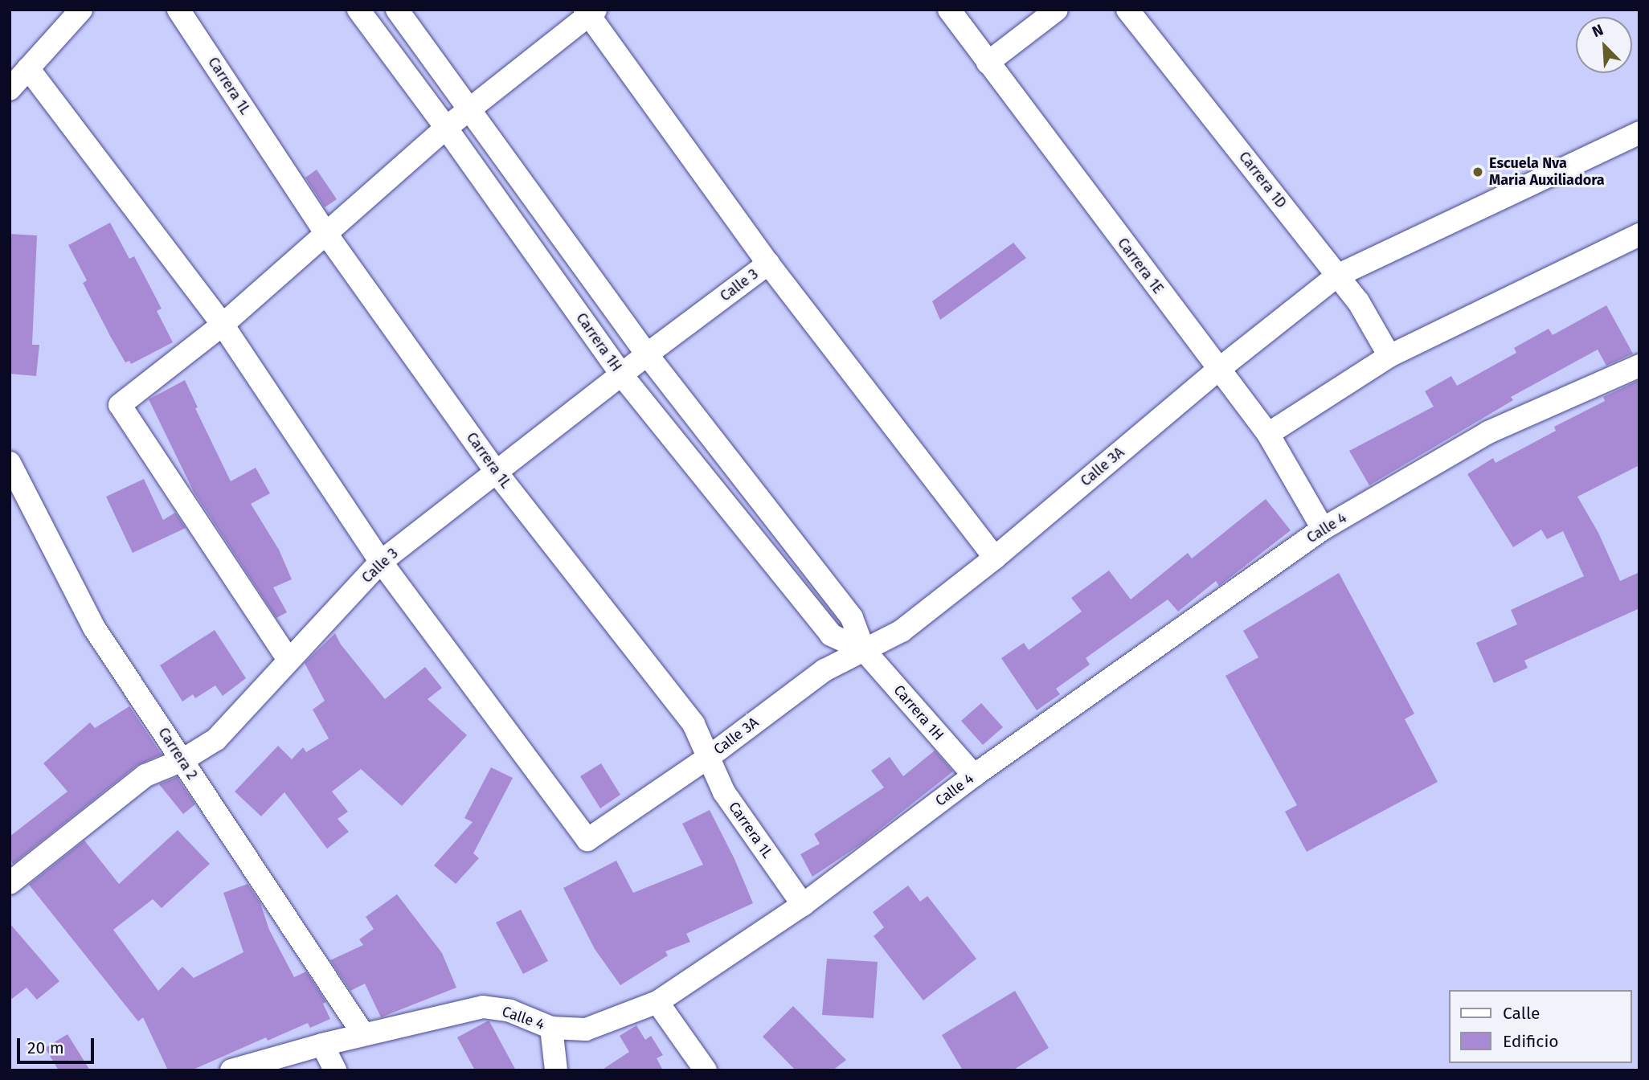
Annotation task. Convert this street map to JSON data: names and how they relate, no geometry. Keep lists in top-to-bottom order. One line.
{"streets":{"street":["Carrera 1L","Carrera 1D","Carrera 1E","Calle 3","Carrera 1H","Calle 3A","Calle 4","Carrera 2"]},"crossings":[["Carrera 1L","Calle 3"],["Carrera 1L","Calle 3A"],["Carrera 1L","Calle 4"],["Carrera 1D","Calle 3A"],["Carrera 1E","Calle 3A"],["Carrera 1E","Calle 4"],["Calle 3","Carrera 1H"],["Calle 3","Calle 3A"],["Calle 3","Carrera 2"],["Carrera 1H","Calle 3A"],["Carrera 1H","Calle 4"],["Calle 4","Carrera 2"]],"places":["Escuela Nva Maria Auxiliadora"],"legend":["Calle","Edificio"],"scale_bar":"20 m","north":"top left"}
